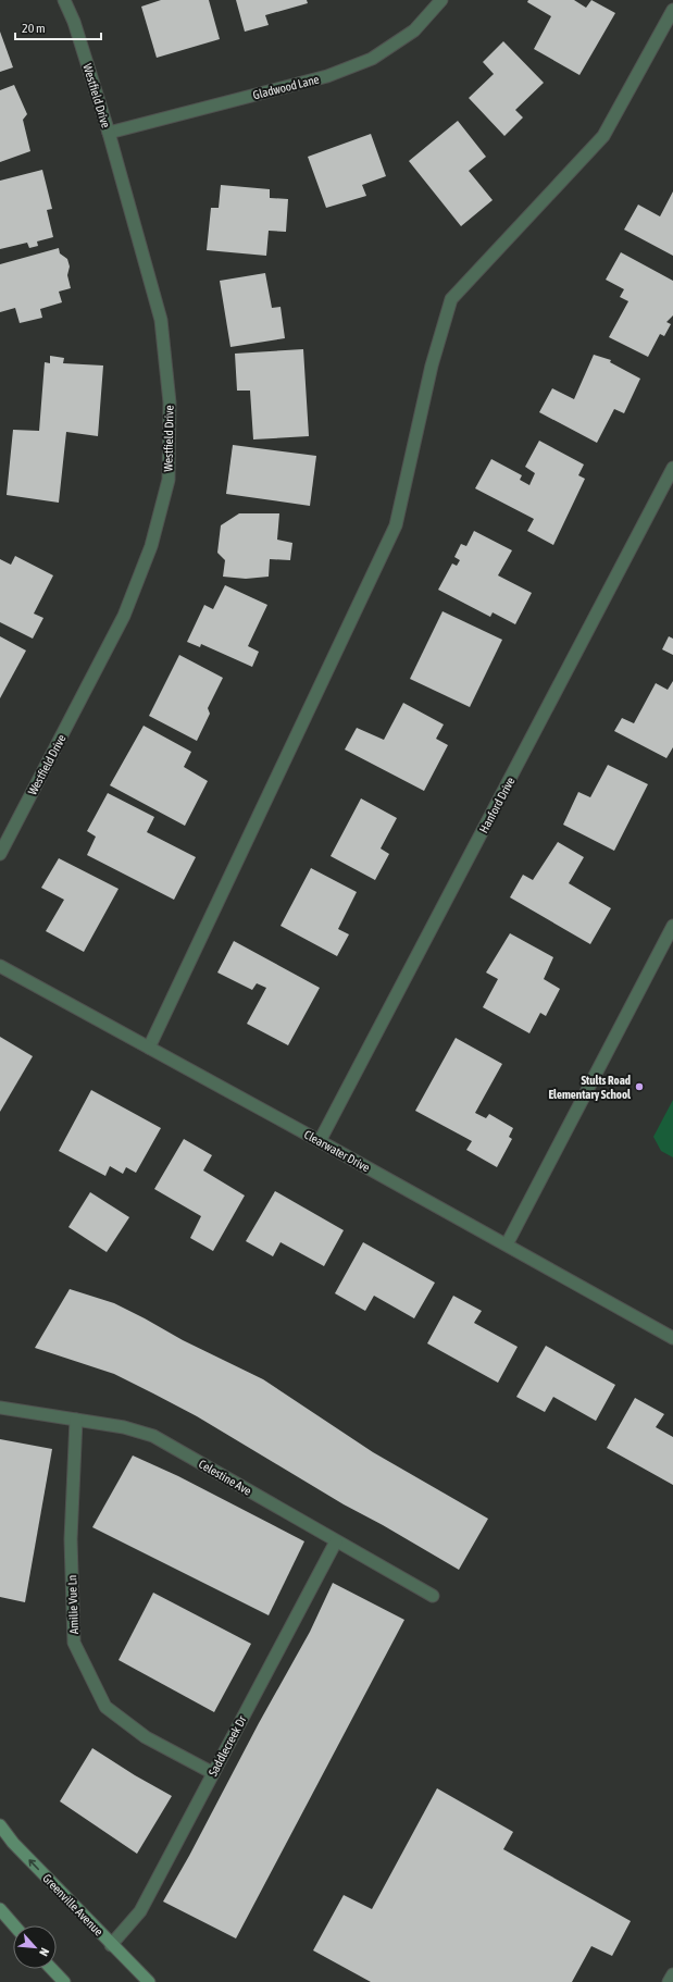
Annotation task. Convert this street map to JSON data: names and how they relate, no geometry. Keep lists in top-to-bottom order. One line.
{"streets":{"main road":["Greenville Avenue"],"street":["Gladwood Lane","Westfield Drive","Hanford Drive","Clearwater Drive","Celestine Ave","Amilie Vue Ln","Saddlecreek Dr"]},"crossings":[["Gladwood Lane","Westfield Drive"],["Hanford Drive","Clearwater Drive"],["Celestine Ave","Amilie Vue Ln"],["Celestine Ave","Saddlecreek Dr"],["Amilie Vue Ln","Saddlecreek Dr"],["Saddlecreek Dr","Greenville Avenue"]],"one_way":["Greenville Avenue"],"places":["Stults Road Elementary School"],"scale_bar":"20 m","north":"bottom right"}
